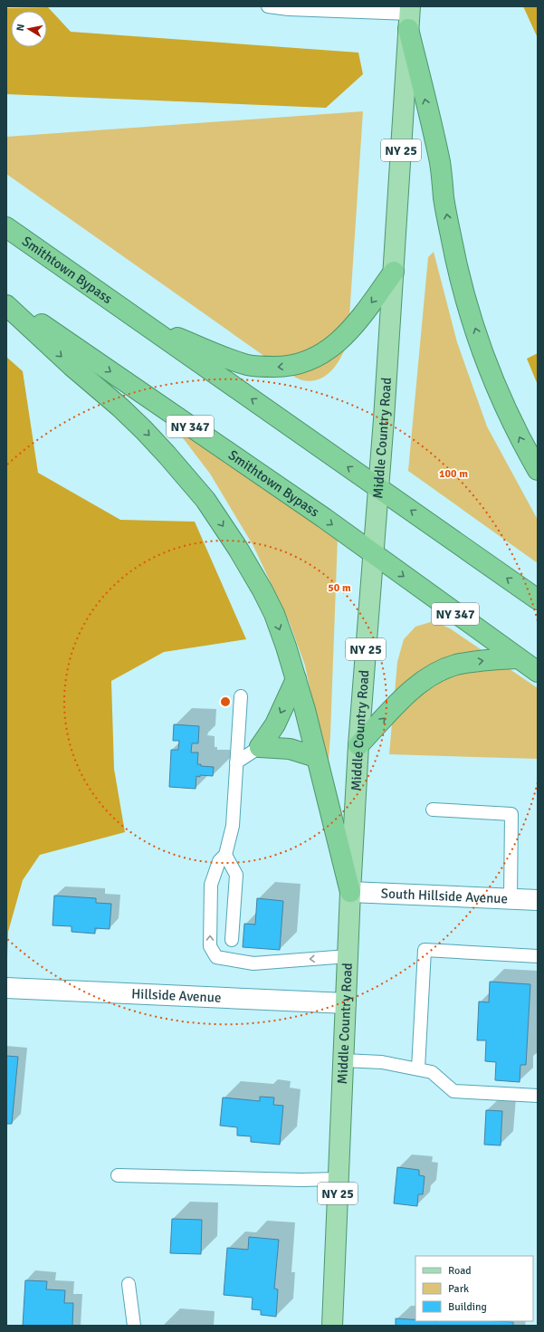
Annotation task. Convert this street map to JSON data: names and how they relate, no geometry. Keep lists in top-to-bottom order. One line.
{"streets":{"highway":["Smithtown Bypass","NY 347"],"main road":["NY 25","Middle Country Road"],"street":["South Hillside Avenue","Hillside Avenue"]},"crossings":[["Smithtown Bypass","Middle Country Road"],["Middle Country Road","South Hillside Avenue"],["Middle Country Road","Hillside Avenue"]],"legend":["Road","Park","Building"],"north":"left","rings":["100 m","50 m"]}
